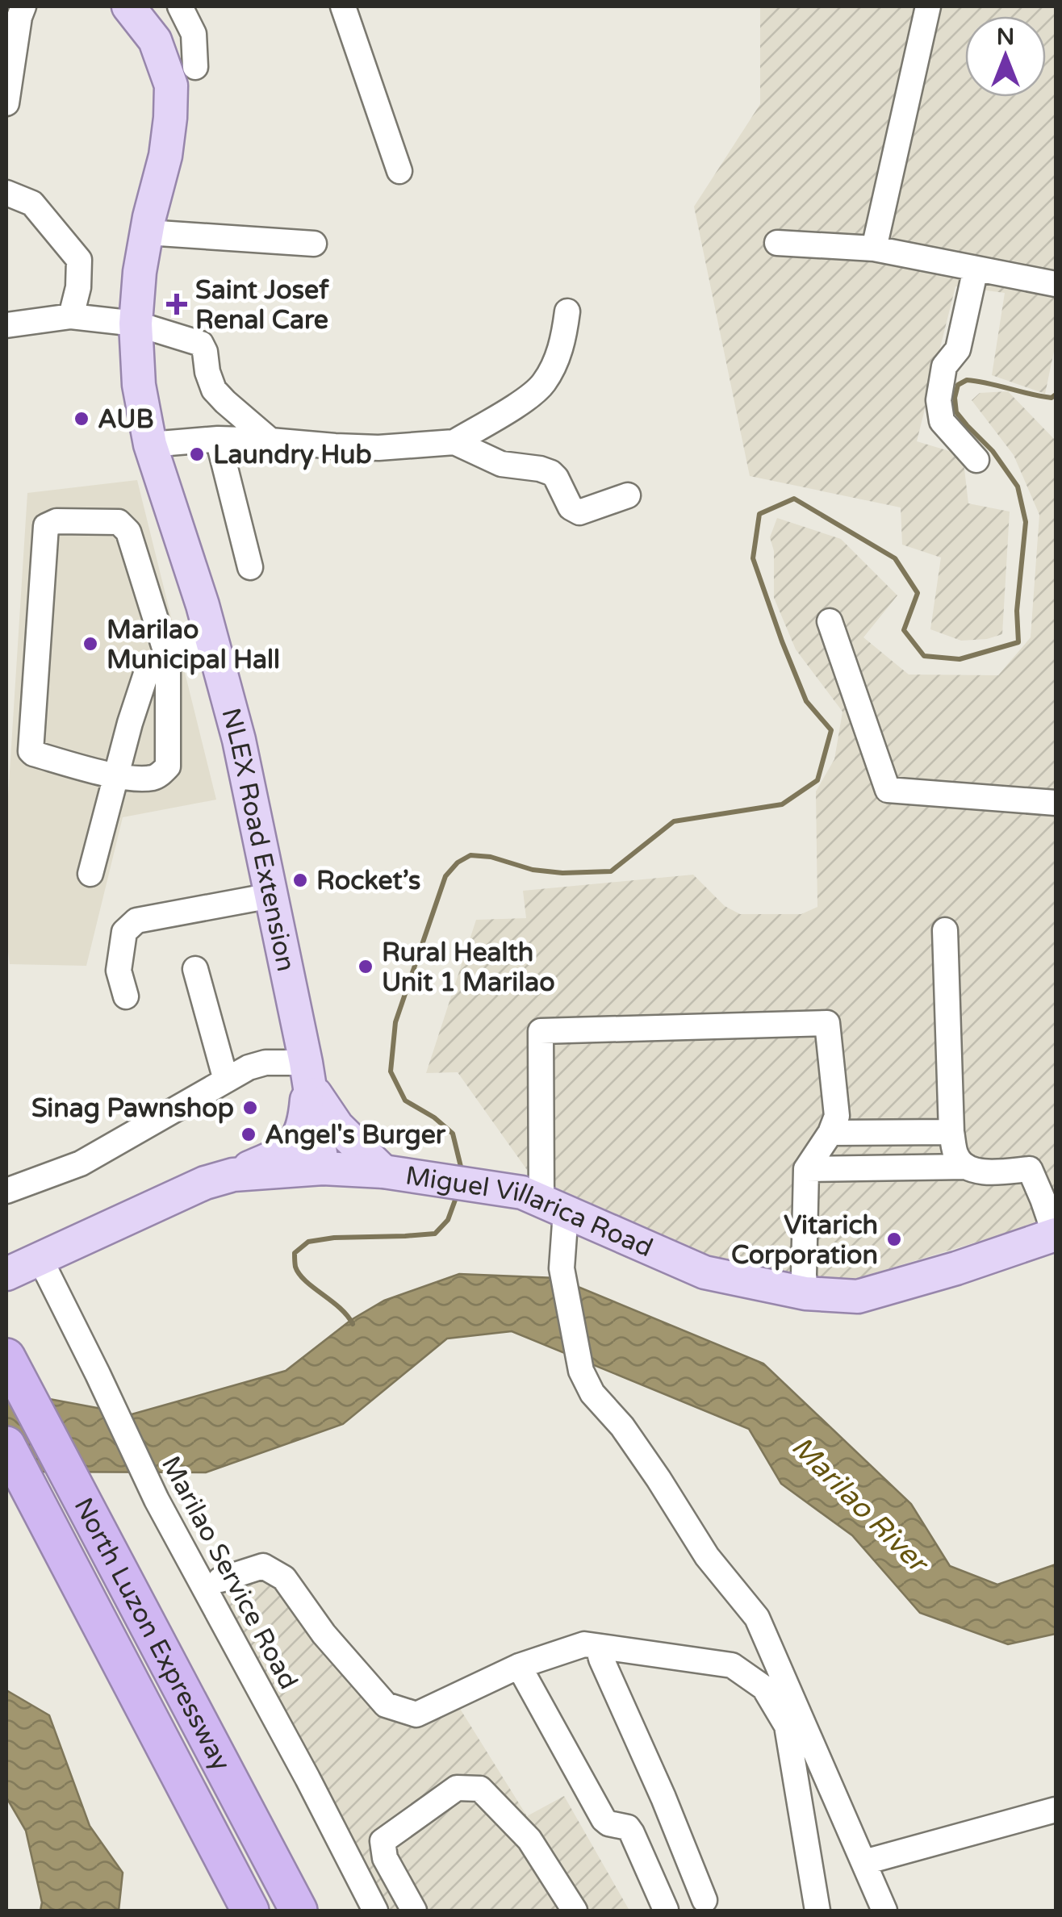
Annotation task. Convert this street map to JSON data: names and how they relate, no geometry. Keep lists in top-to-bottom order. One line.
{"streets":{"highway":["North Luzon Expressway"],"main road":["NLEX Road Extension","Miguel Villarica Road"],"street":["Marilao Service Road"]},"crossings":[["NLEX Road Extension","Miguel Villarica Road"],["Miguel Villarica Road","Marilao Service Road"]],"water":["Marilao River"],"places":{"health":["Saint Josef Renal Care"],"other":["AUB","Laundry Hub","Marilao Municipal Hall","Rocket’s","Rural Health Unit 1 Marilao","Sinag Pawnshop","Angel's Burger","Vitarich Corporation"]},"north":"top"}
